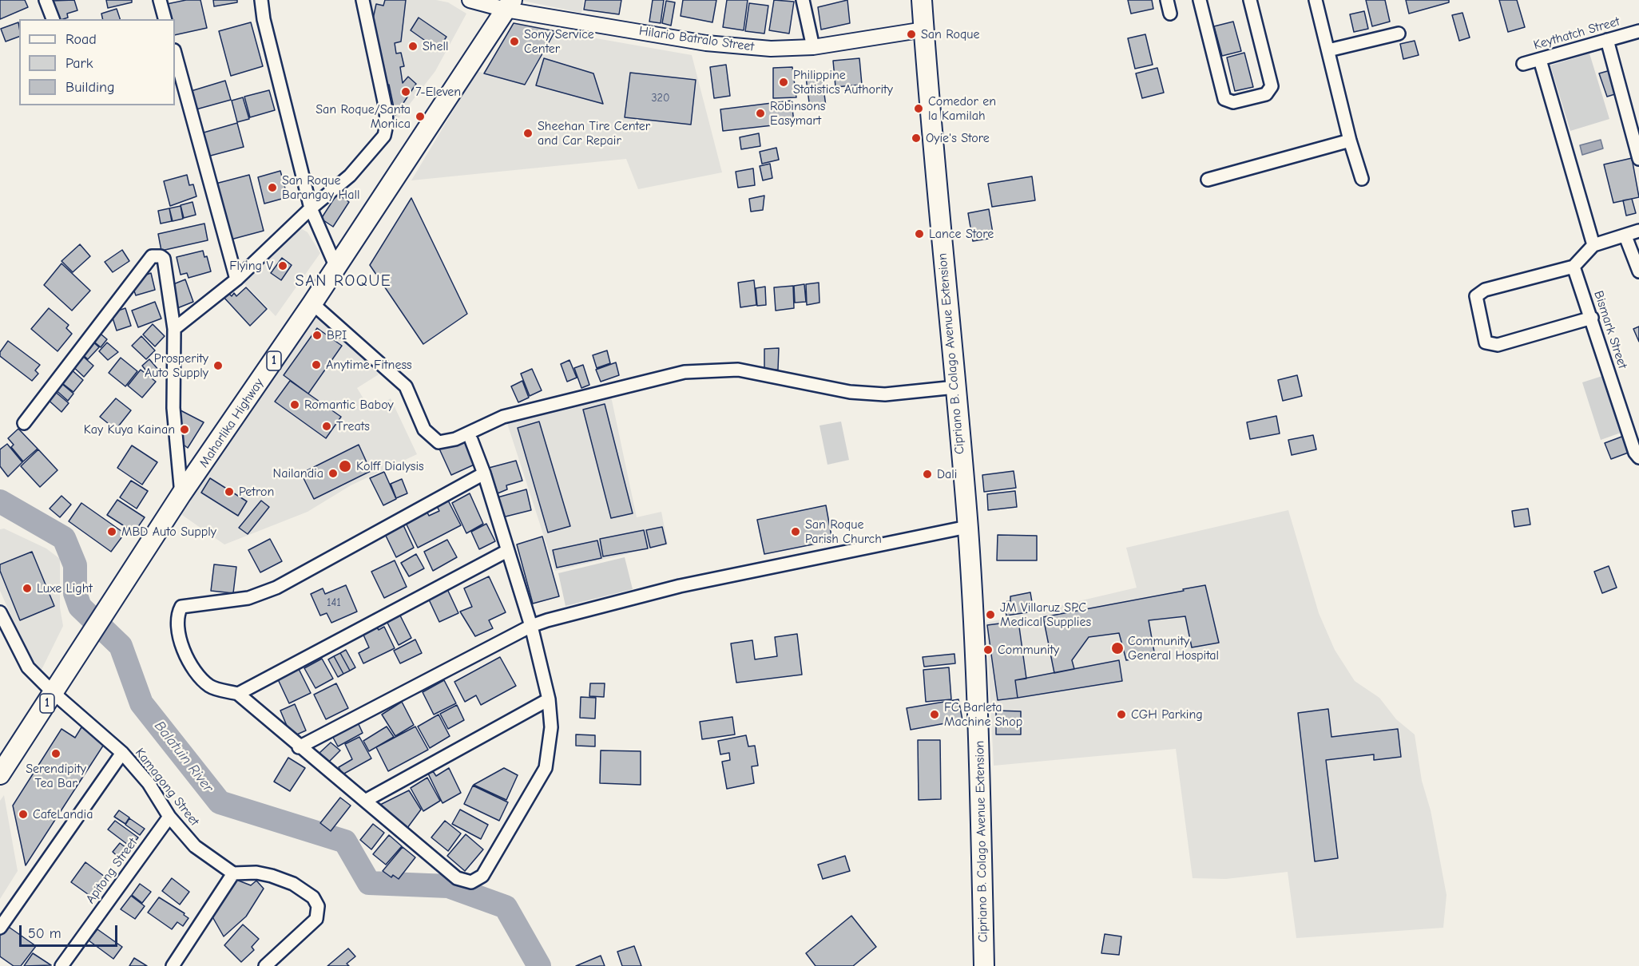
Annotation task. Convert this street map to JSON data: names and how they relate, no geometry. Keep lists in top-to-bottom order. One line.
{"streets":{"main road":["Cipriano B. Colago Avenue Extension","1","Maharlika Highway"],"street":["Keythatch Street","Hilario Batralo Street","Bismark Street","Kamagong Street","Apitong Street"]},"crossings":[["Hilario Batralo Street","Cipriano B. Colago Avenue Extension"],["Hilario Batralo Street","Maharlika Highway"],["Maharlika Highway","Kamagong Street"],["Kamagong Street","Apitong Street"]],"districts":["SAN ROQUE"],"water":["Balatuin River"],"places":["San Roque","Sony Service Center","Shell","Philippine Statistics Authority","7-Eleven","Comedor en la Kamilah","Robinsons Easymart","San Roque/Santa Monica","Sheehan Tire Center and Car Repair","Oyie's Store","San Roque Barangay Hall","Lance Store","Flying V","BPI","Anytime Fitness","Prosperity Auto Supply","Romantic Baboy","Treats","Kay Kuya Kainan","Kolff Dialysis","Nailandia","Dali","Petron","MBD Auto Supply","San Roque Parish Church","Luxe Light","JM Villaruz SPC Medical Supplies","Community General Hospital","Community","FC Barleta Machine Shop","CGH Parking","Serendipity Tea Bar","CafeLandia"],"house_numbers":["320","141"],"legend":["Road","Park","Building"],"scale_bar":"50 m"}
